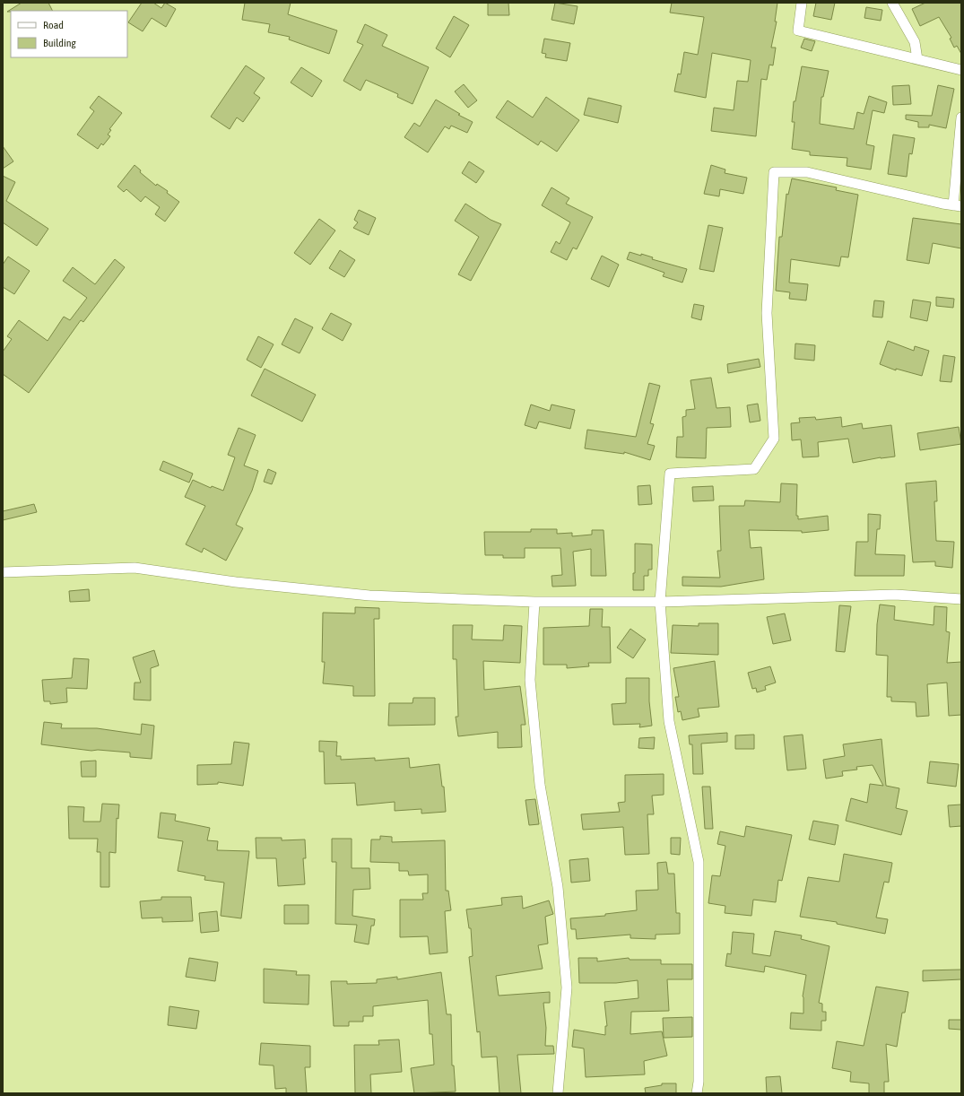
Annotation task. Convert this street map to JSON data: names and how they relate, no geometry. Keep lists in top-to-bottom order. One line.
{"legend":["Road","Building"]}
